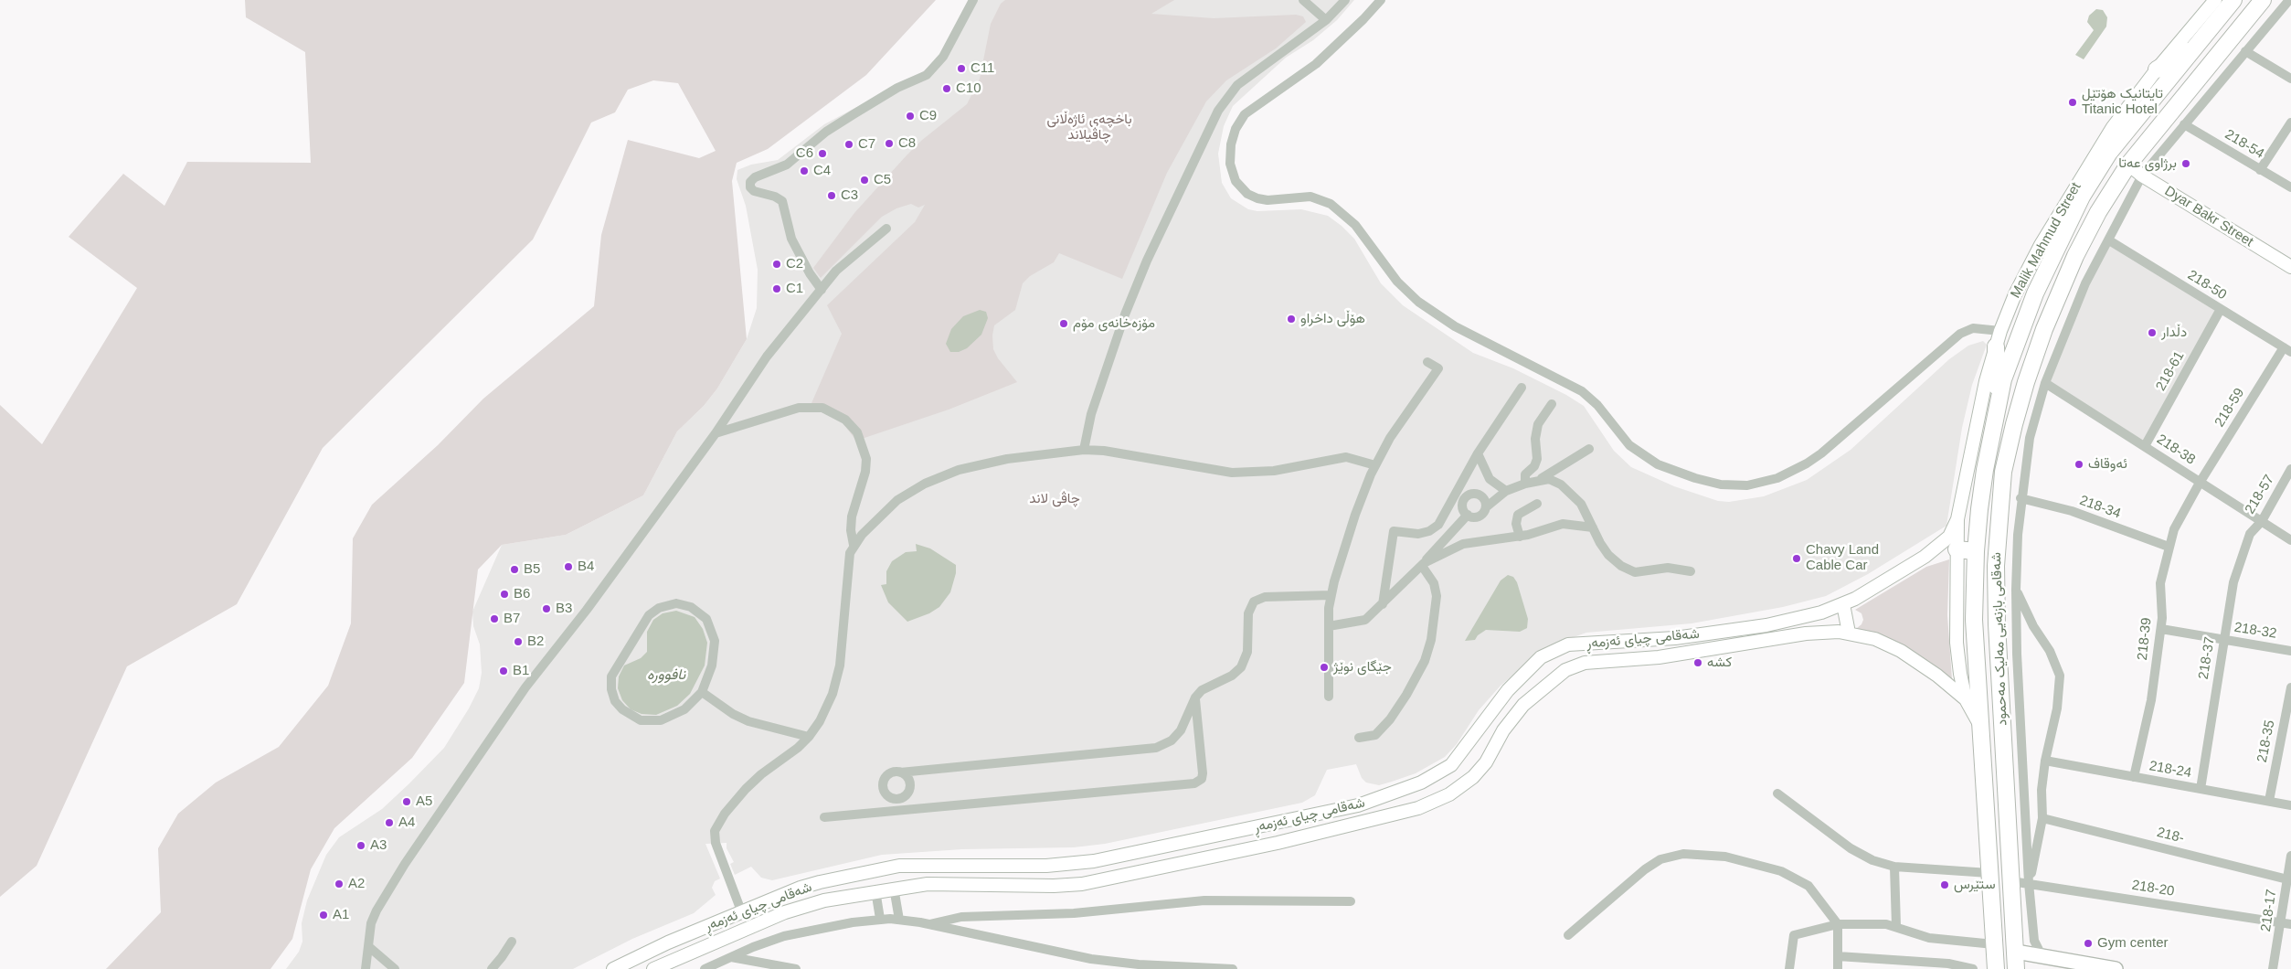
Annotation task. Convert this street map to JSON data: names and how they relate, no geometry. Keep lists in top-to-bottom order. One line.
{"streets":{"highway":["شەقامی بازنەیی مەلیک مەحمود"],"main road":["Dyar Bakr Street","Malik Mahmud Street","شەقامی چیای ئەزمەڕ"],"street":["218-54","218-50","218-61","218-59","218-38","218-57","218-34","218-32","218-39","218-37","218-35","218-24","218-","218-20","218-17"]},"crossings":[["Dyar Bakr Street","شەقامی بازنەیی مەلیک مەحمود"],["Malik Mahmud Street","شەقامی چیای ئەزمەڕ"],["218-50","218-61"],["218-50","218-59"],["218-61","218-38"],["218-59","218-38"],["218-59","218-39"],["218-38","218-57"],["218-38","218-39"],["218-57","218-37"],["218-34","218-39"],["218-32","218-39"],["218-32","218-37"],["شەقامی بازنەیی مەلیک مەحمود","218-20"],["218-39","218-24"],["218-37","218-24"],["218-35","218-24"],["218-","218-17"],["218-20","218-17"]],"water":["نافوورە"],"parks":["باخچەی ئاژەڵانی چاڤیلاند","چاڤی لاند"],"places":["C11","C10","تایتانیک هۆتێل Titanic Hotel","C9","C8","C7","C6","برژاوی عەتا","C4","C5","C3","C2","C1","هۆڵی داخراو","مۆزەخانەی مۆم","دڵدار","ئەوقاف","Chavy Land Cable Car","B4","B5","B6","B3","B7","B2","كشه","جێگای نوێژ","B1","A5","A4","A3","A2","ستێرس","A1","Gym center"]}
